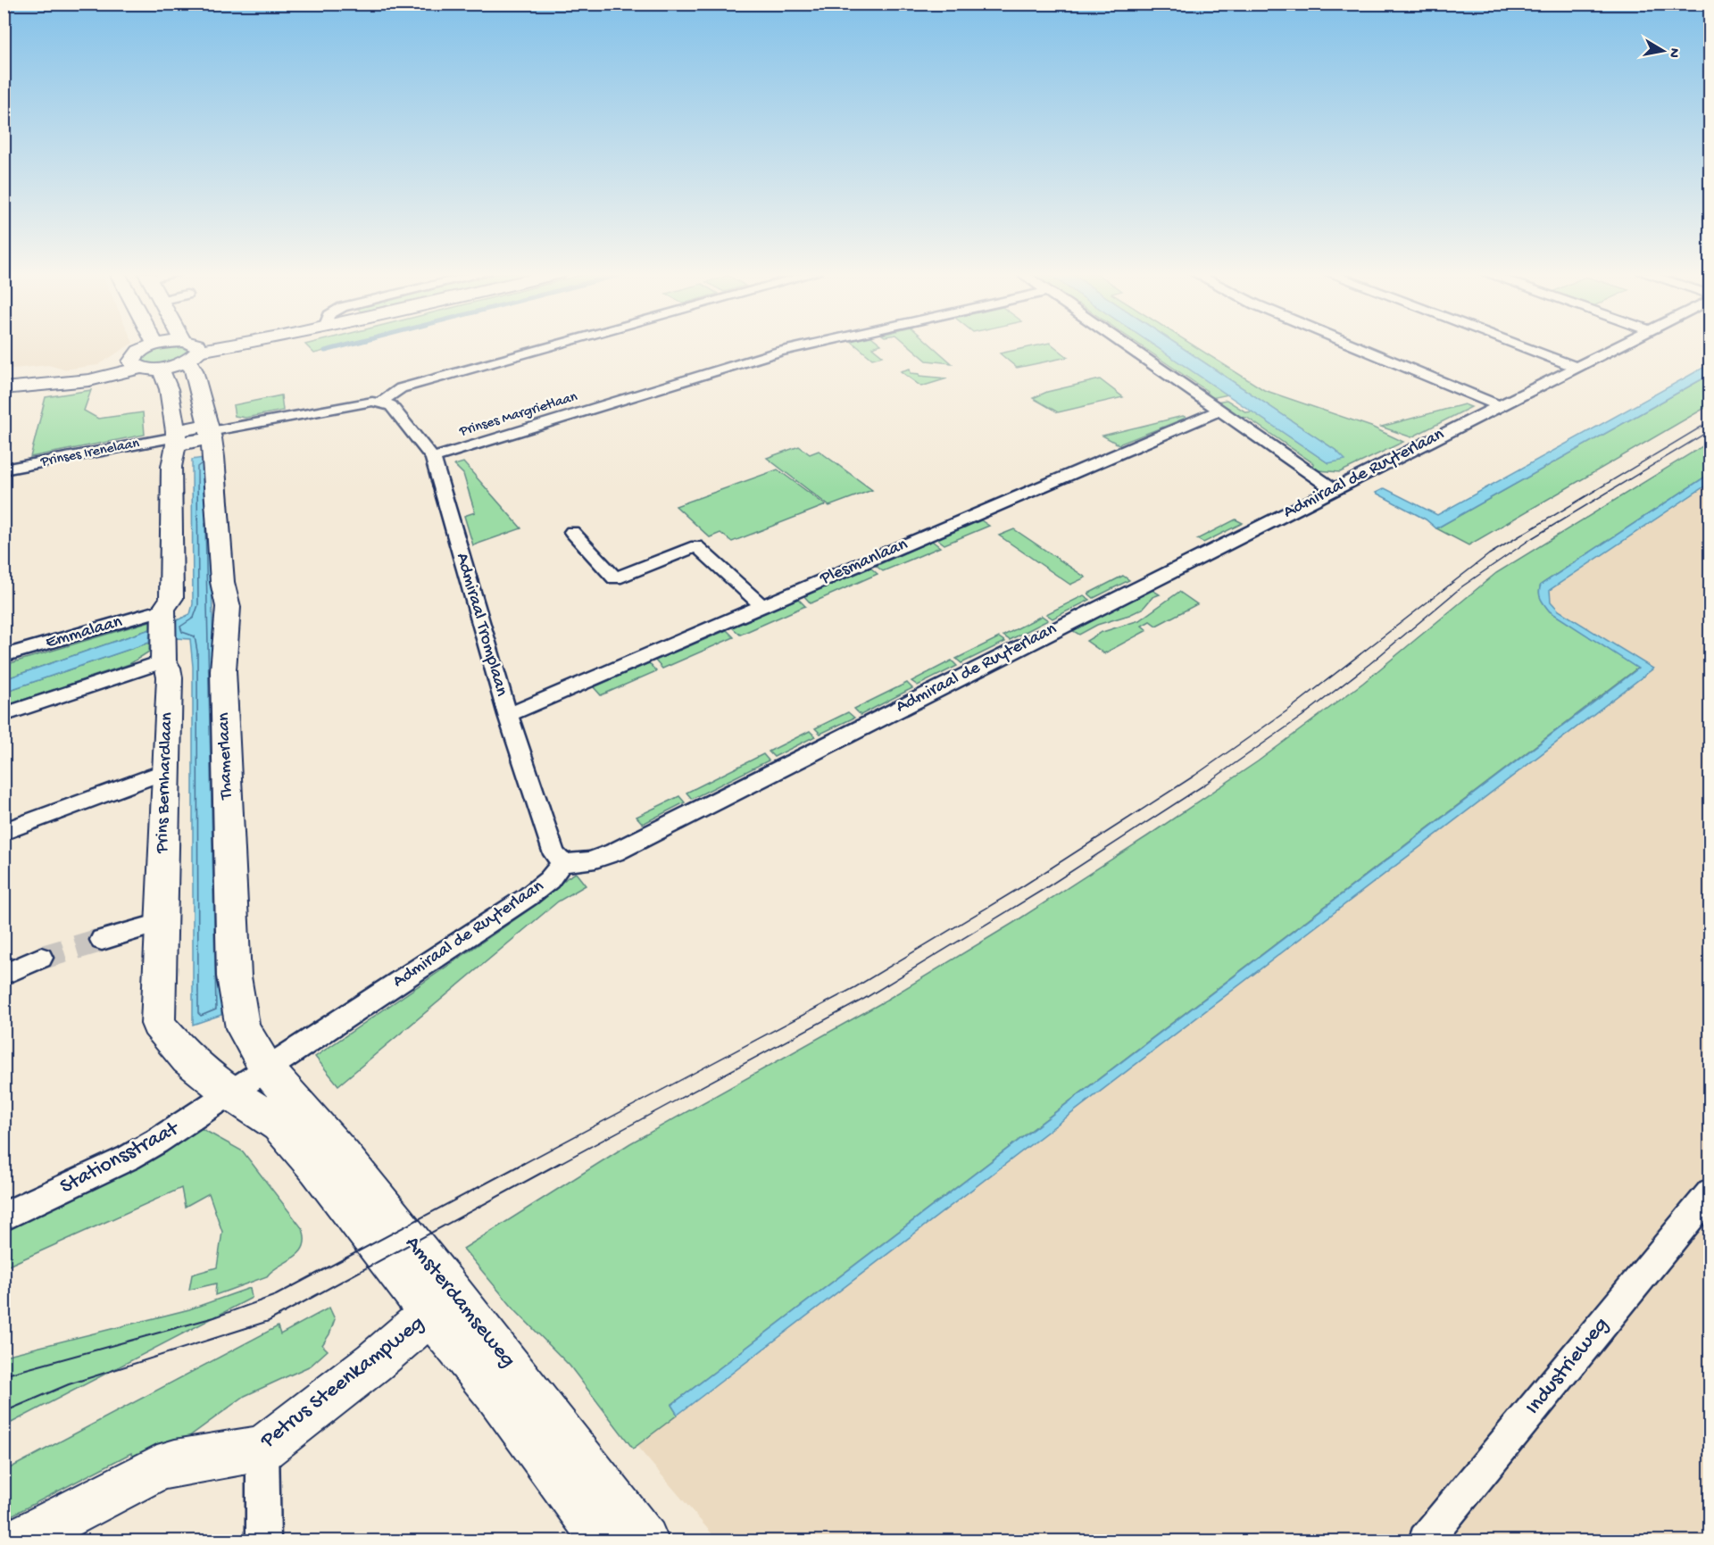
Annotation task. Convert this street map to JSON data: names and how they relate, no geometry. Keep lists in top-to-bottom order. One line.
{"streets":{"street":["Prinses Margrietlaan","Prinses Irenelaan","Admiraal de Ruyterlaan","Plesmanlaan","Admiraal Tromplaan","Emmalaan","Thamerlaan","Prins Bernhardlaan","Stationsstraat","Amsterdamseweg","Industrieweg","Petrus Steenkampweg"]},"crossings":[["Prinses Margrietlaan","Admiraal Tromplaan"],["Prinses Irenelaan","Prins Bernhardlaan"],["Admiraal de Ruyterlaan","Admiraal Tromplaan"],["Admiraal de Ruyterlaan","Thamerlaan"],["Admiraal de Ruyterlaan","Prins Bernhardlaan"],["Admiraal de Ruyterlaan","Stationsstraat"],["Admiraal de Ruyterlaan","Amsterdamseweg"],["Plesmanlaan","Admiraal Tromplaan"],["Emmalaan","Prins Bernhardlaan"],["Thamerlaan","Amsterdamseweg"],["Prins Bernhardlaan","Stationsstraat"],["Prins Bernhardlaan","Amsterdamseweg"],["Stationsstraat","Amsterdamseweg"],["Amsterdamseweg","Petrus Steenkampweg"]],"north":"right"}
